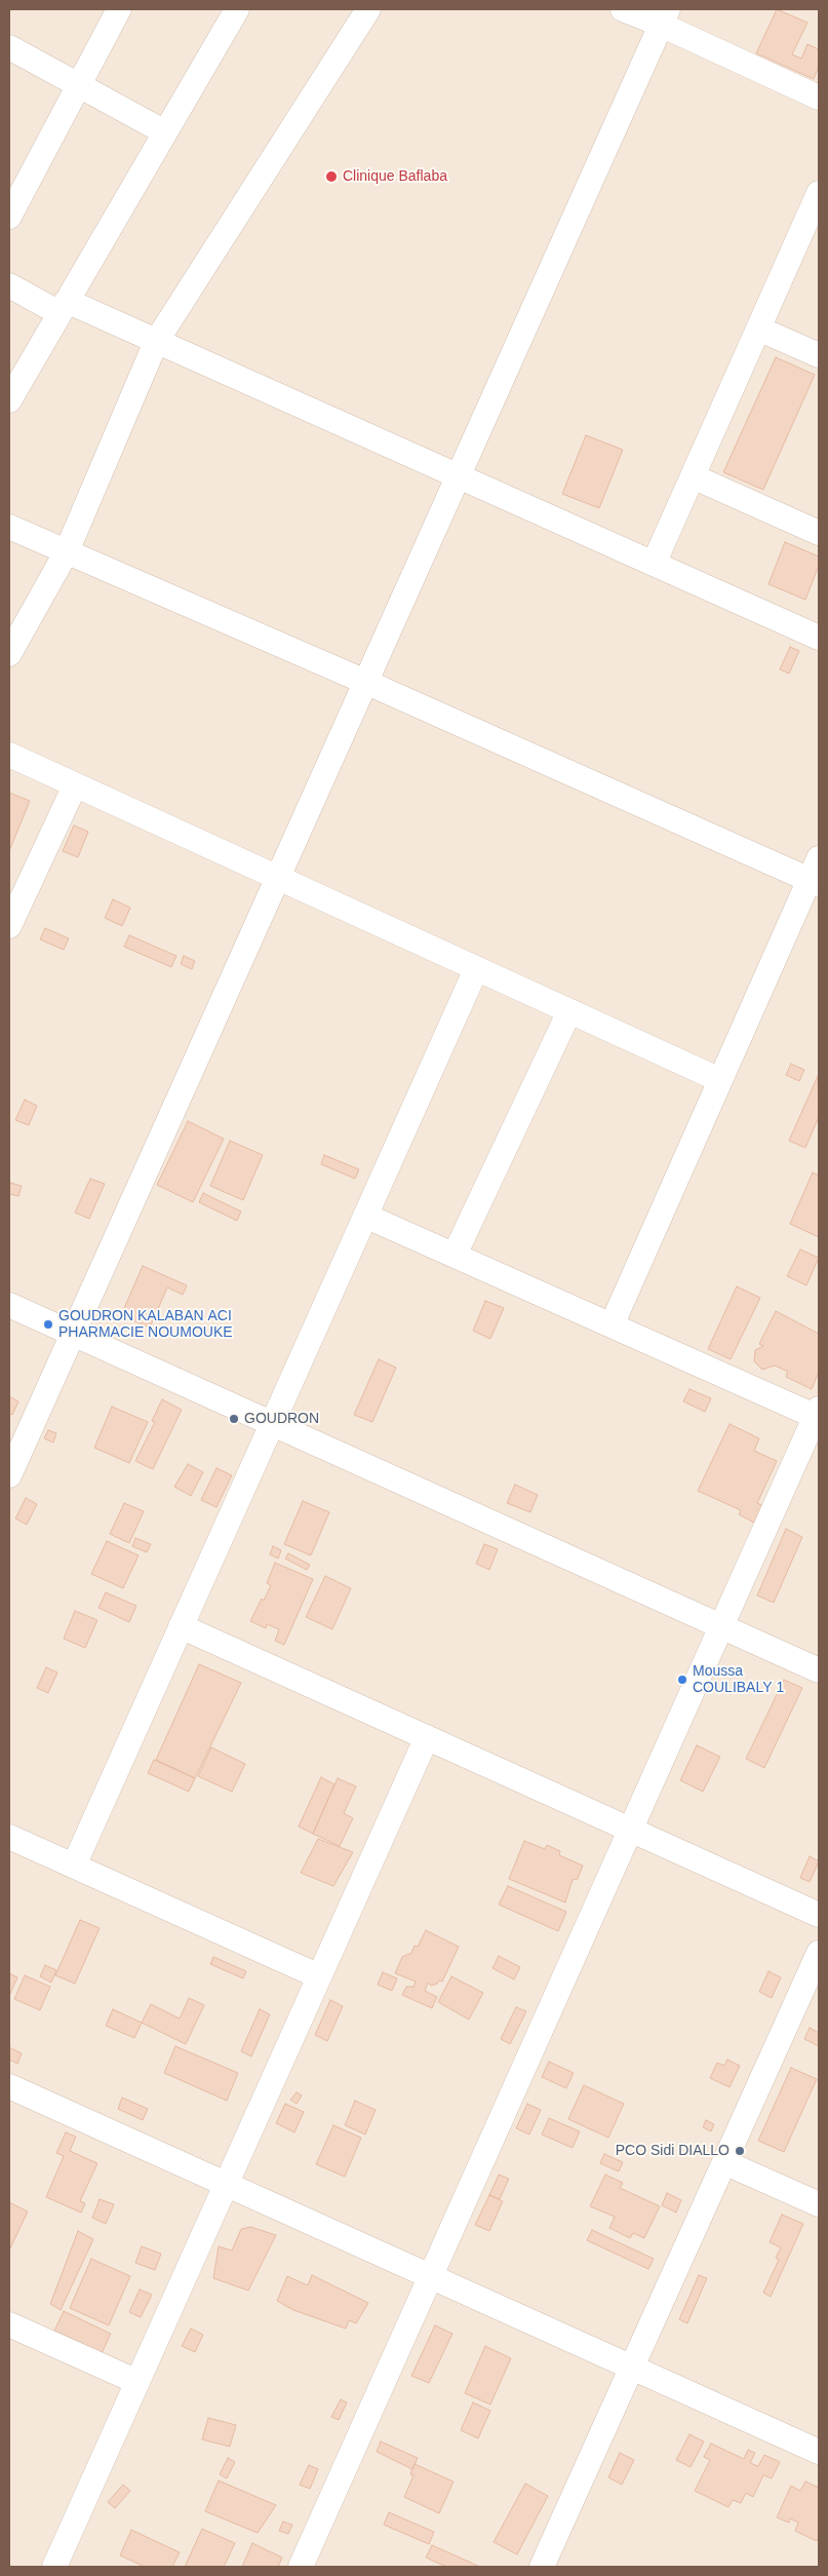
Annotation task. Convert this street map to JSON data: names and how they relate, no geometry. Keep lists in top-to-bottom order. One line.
{"places":["Clinique Baflaba","GOUDRON KALABAN ACI PHARMACIE NOUMOUKE","GOUDRON","Moussa COULIBALY 1","PCO Sidi DIALLO"]}
